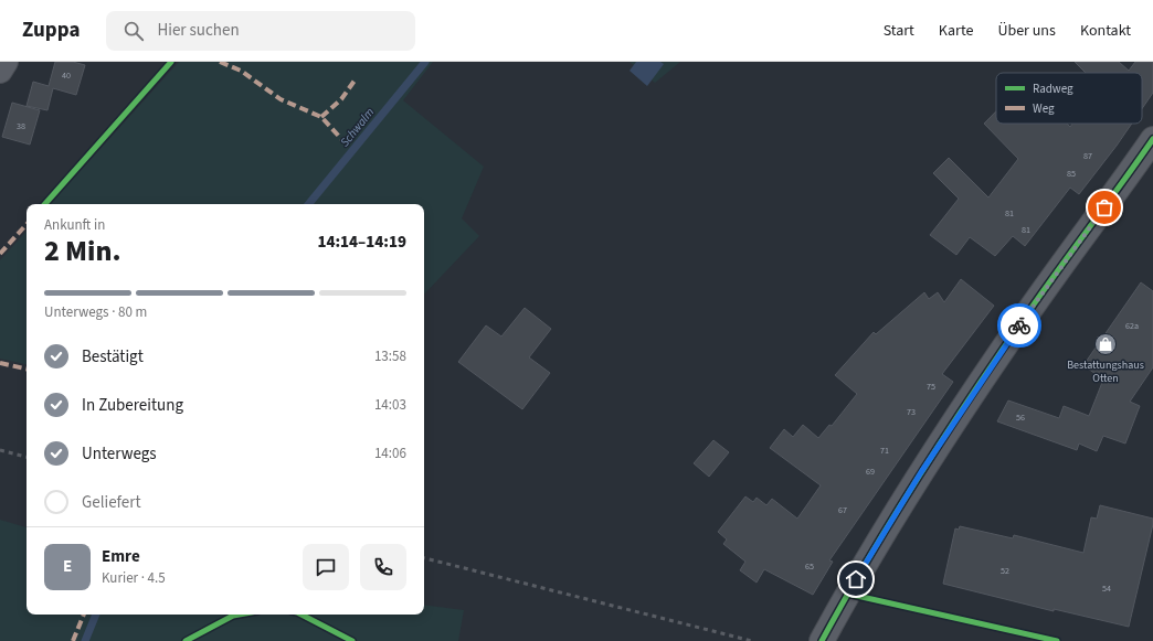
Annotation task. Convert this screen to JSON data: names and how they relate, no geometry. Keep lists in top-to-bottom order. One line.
{"water":["Schwalm"],"places":{"shop":["Bestattungshaus Otten"]},"house_numbers":["40","38","87","85","81","81","62a","75","73","56","71","69","67","65","52","54"],"legend":["Radweg","Weg"],"page":{"header":"Zuppa","search":"Hier suchen","nav":["Start","Karte","Über uns","Kontakt"],"heading":["2 Min.","Ankunft in","14:14–14:19"],"panel":["Emre","Kurier · 4.5"],"bar":"Unterwegs · 80 m","list":[["Bestätigt","13:58"],["In Zubereitung","14:03"],["Unterwegs","14:06"],"Geliefert"],"round":"E"}}
